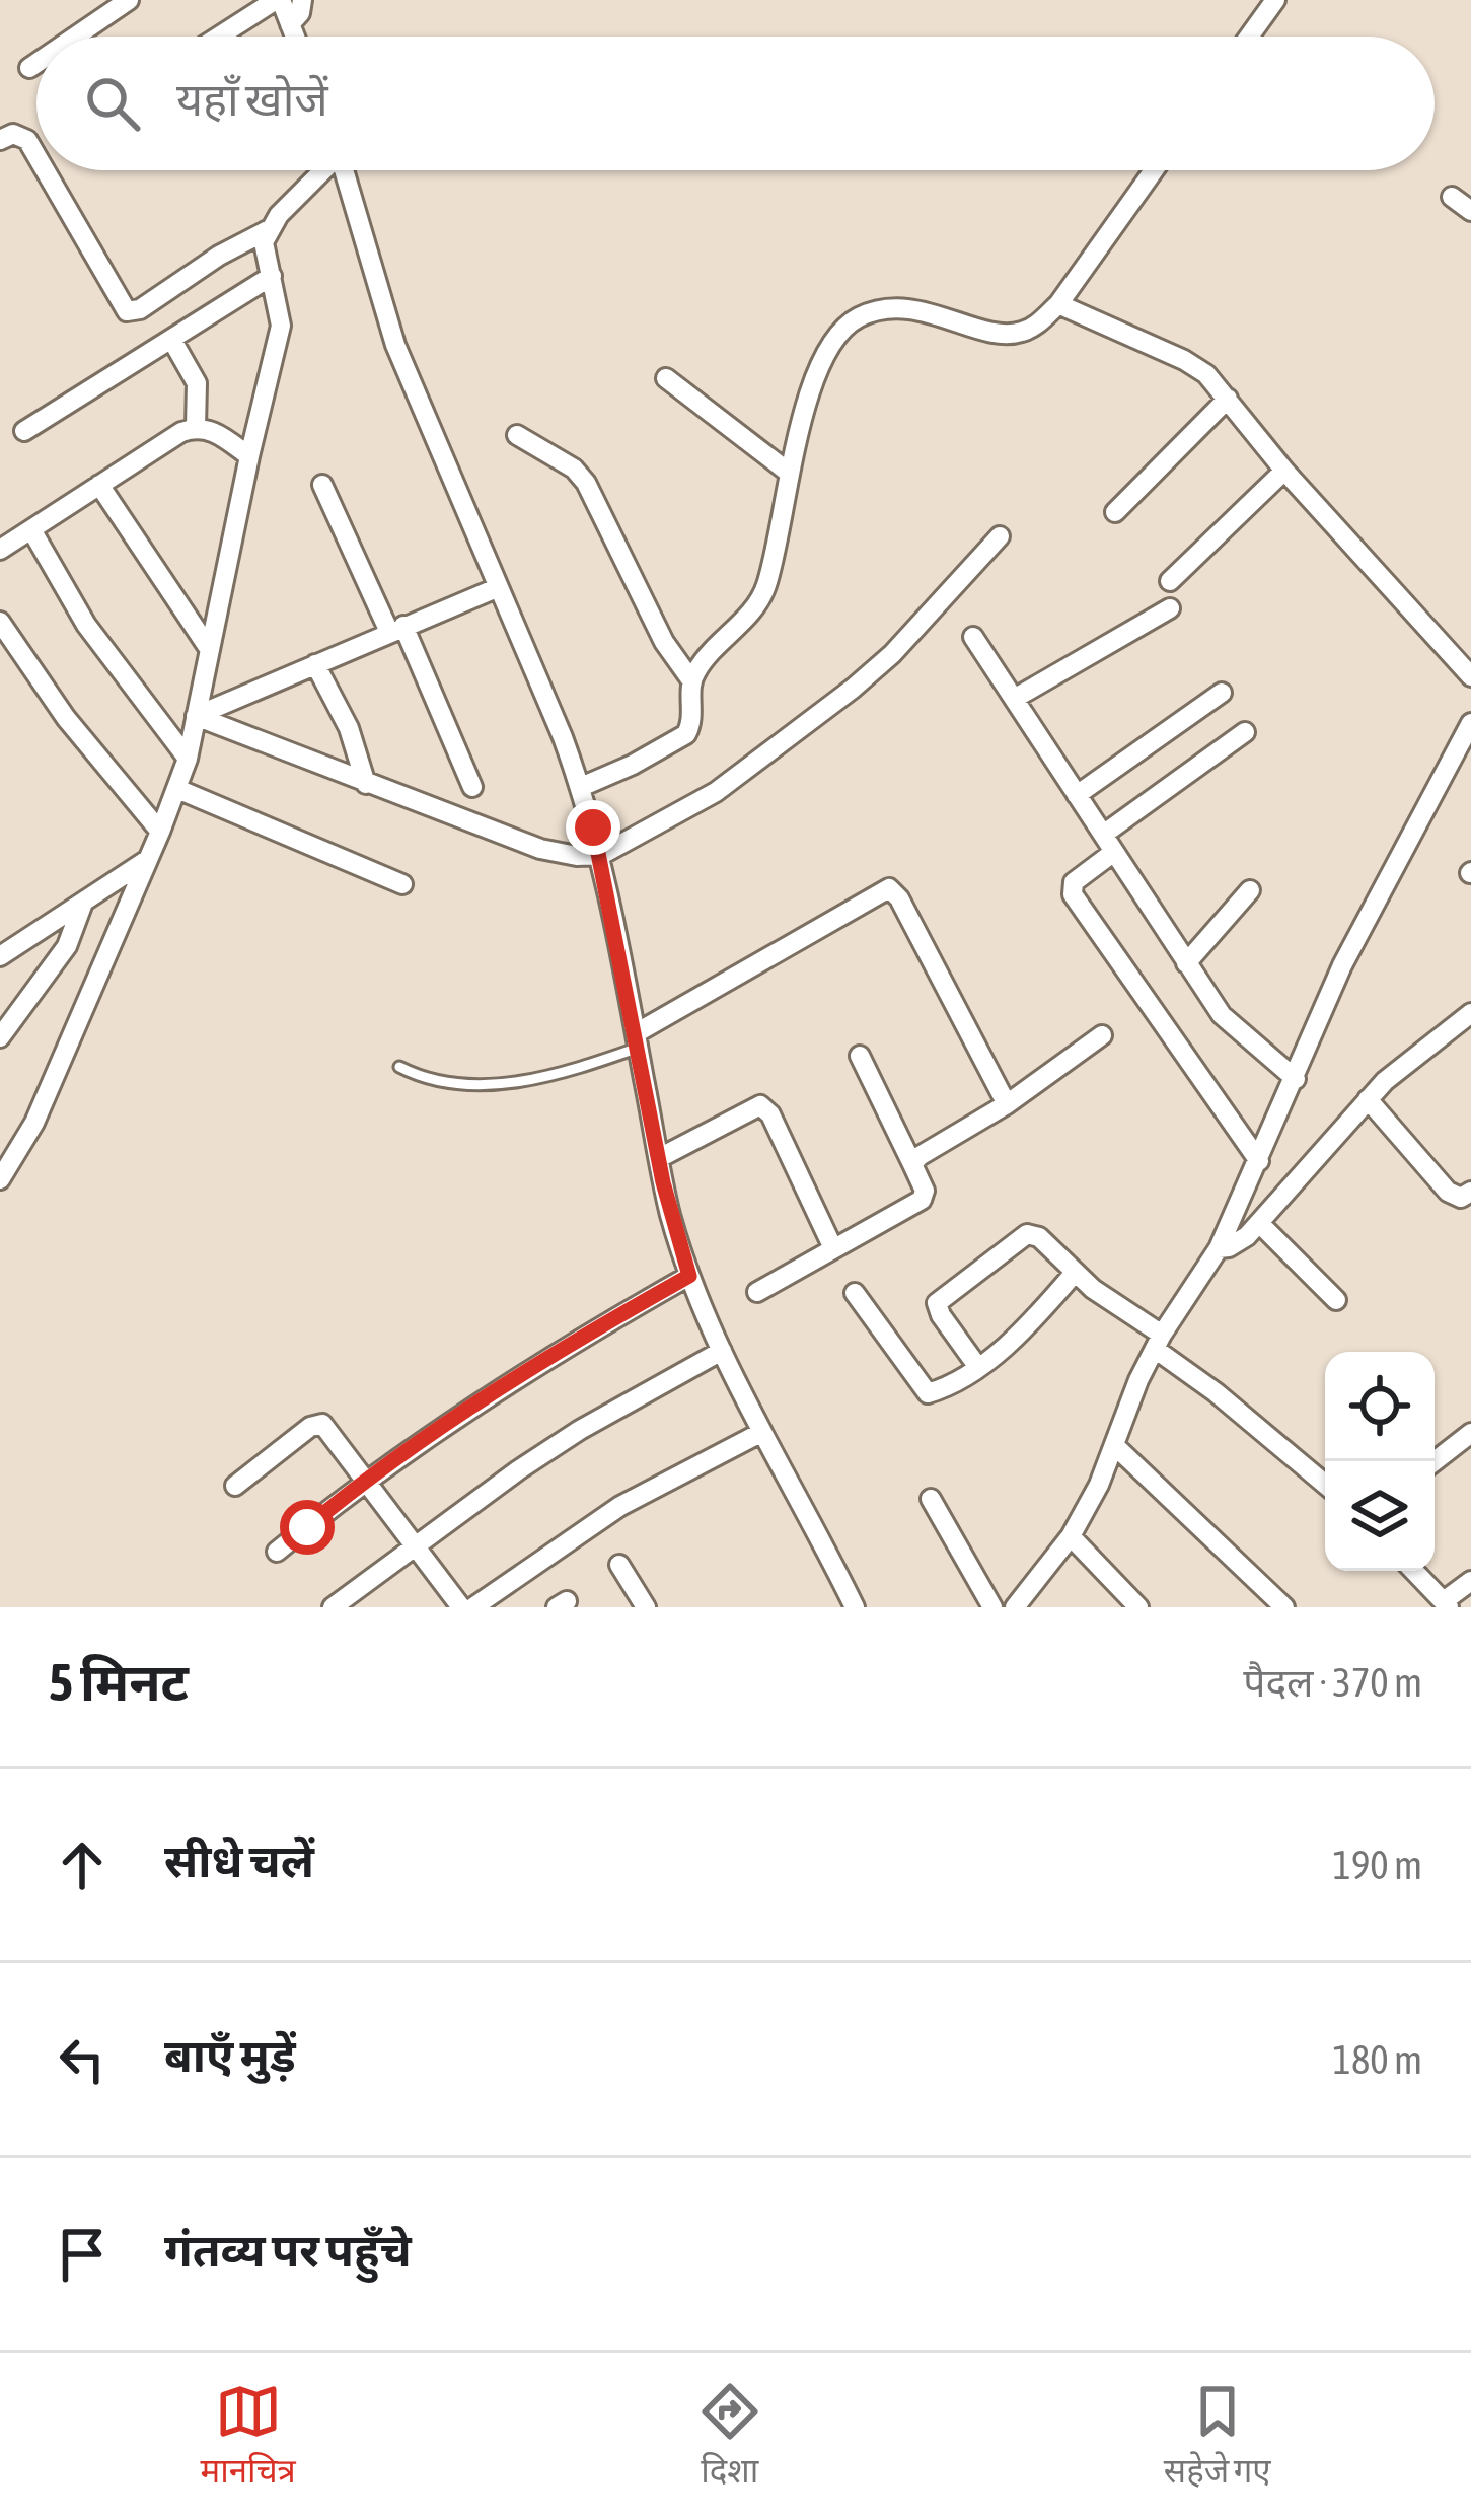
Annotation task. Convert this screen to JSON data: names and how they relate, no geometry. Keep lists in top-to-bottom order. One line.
{"page":{"search":"यहाँ खोजें","heading":["5 मिनट","पैदल · 370 m"],"list":[["सीधे चलें","190 m"],["बाएँ मुड़ें","180 m"],"गंतव्य पर पहुँचे"],"nav":["मानचित्र","दिशा","सहेजे गए"]}}
